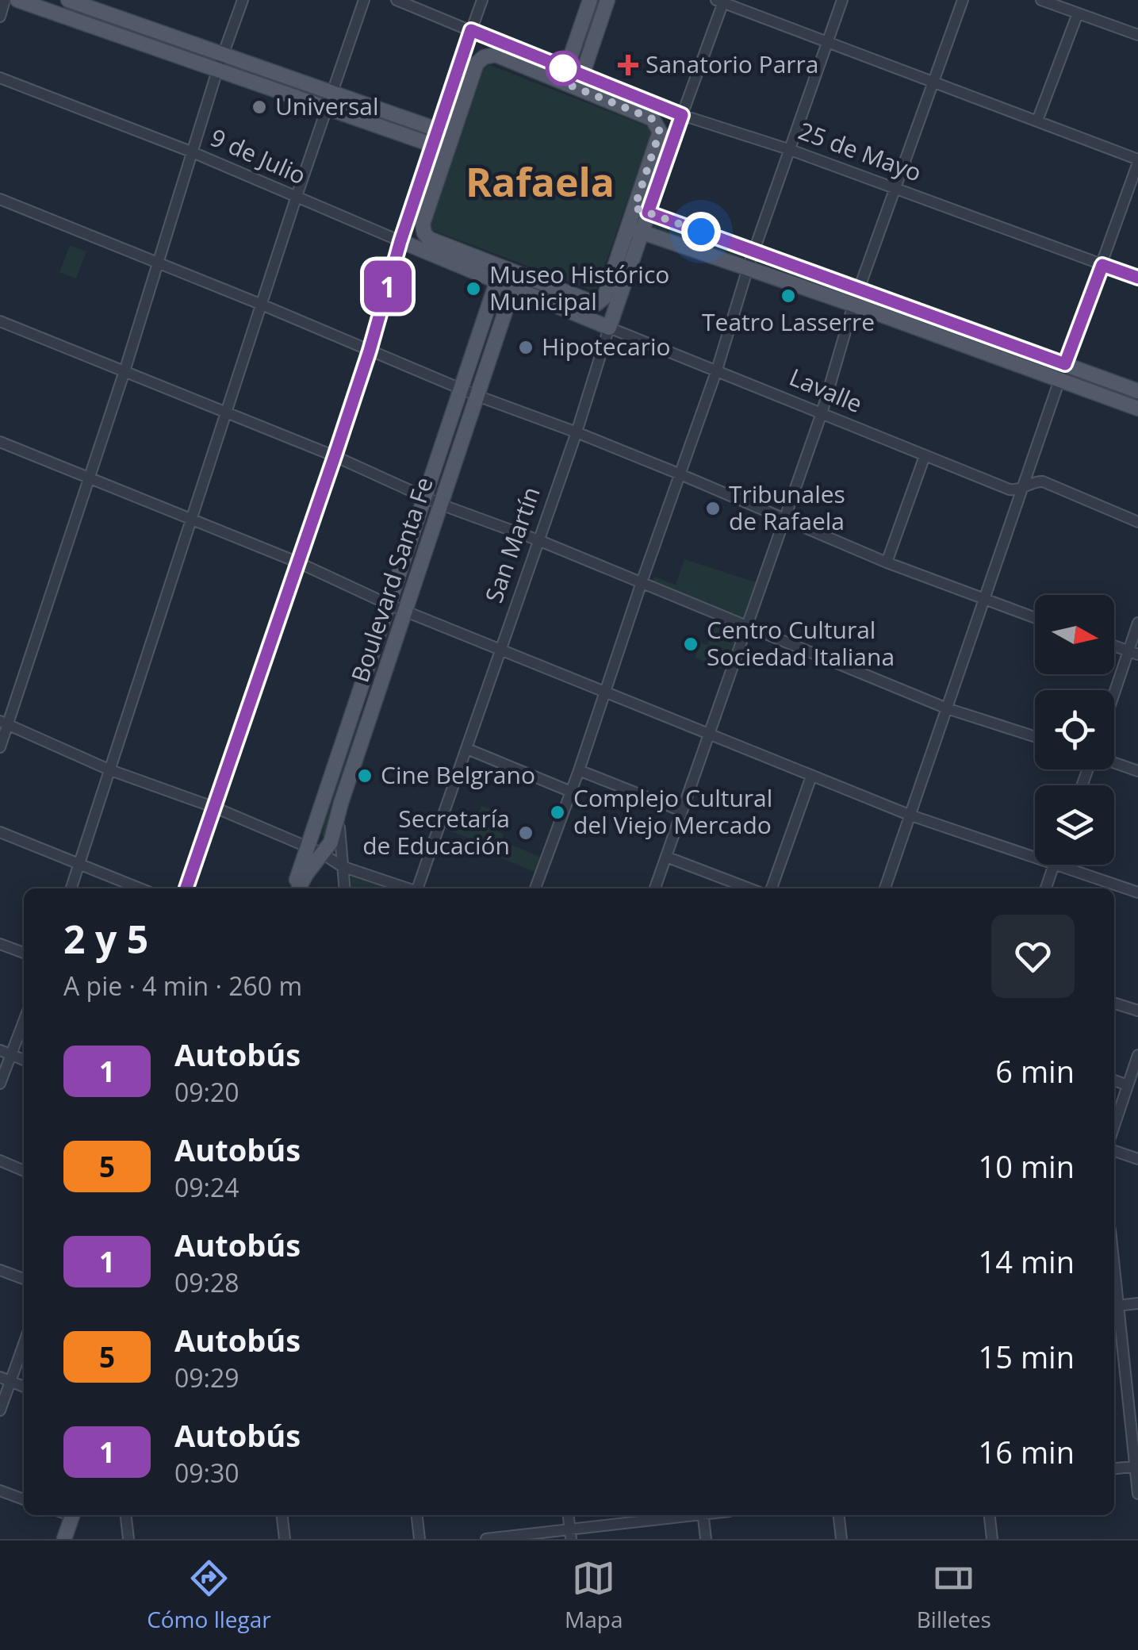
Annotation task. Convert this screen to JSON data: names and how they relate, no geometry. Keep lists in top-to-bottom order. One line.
{"streets":{"main road":["25 de Mayo","9 de Julio","Lavalle","San Martín","Boulevard Santa Fe"]},"crossings":[["25 de Mayo","San Martín"],["9 de Julio","Lavalle"],["9 de Julio","Boulevard Santa Fe"],["Lavalle","San Martín"],["Lavalle","Boulevard Santa Fe"],["San Martín","Boulevard Santa Fe"]],"districts":["Rafaela"],"places":{"health":["Sanatorio Parra"],"other":["Universal","Museo Histórico Municipal","Teatro Lasserre","Hipotecario","Tribunales de Rafaela","Centro Cultural Sociedad Italiana","Cine Belgrano","Complejo Cultural del Viejo Mercado","Secretaría de Educación"]},"lines":["bus line 1"],"north":"right","page":{"on_map":"1","heading":["2 y 5","A pie · 4 min · 260 m"],"list":[{"mark":"1","name":"Autobús","note":"09:20","value":"6 min"},{"mark":"5","name":"Autobús","note":"09:24","value":"10 min"},{"mark":"1","name":"Autobús","note":"09:28","value":"14 min"},{"mark":"5","name":"Autobús","note":"09:29","value":"15 min"},{"mark":"1","name":"Autobús","note":"09:30","value":"16 min"}],"tabs":["Cómo llegar","Mapa","Billetes"]}}
